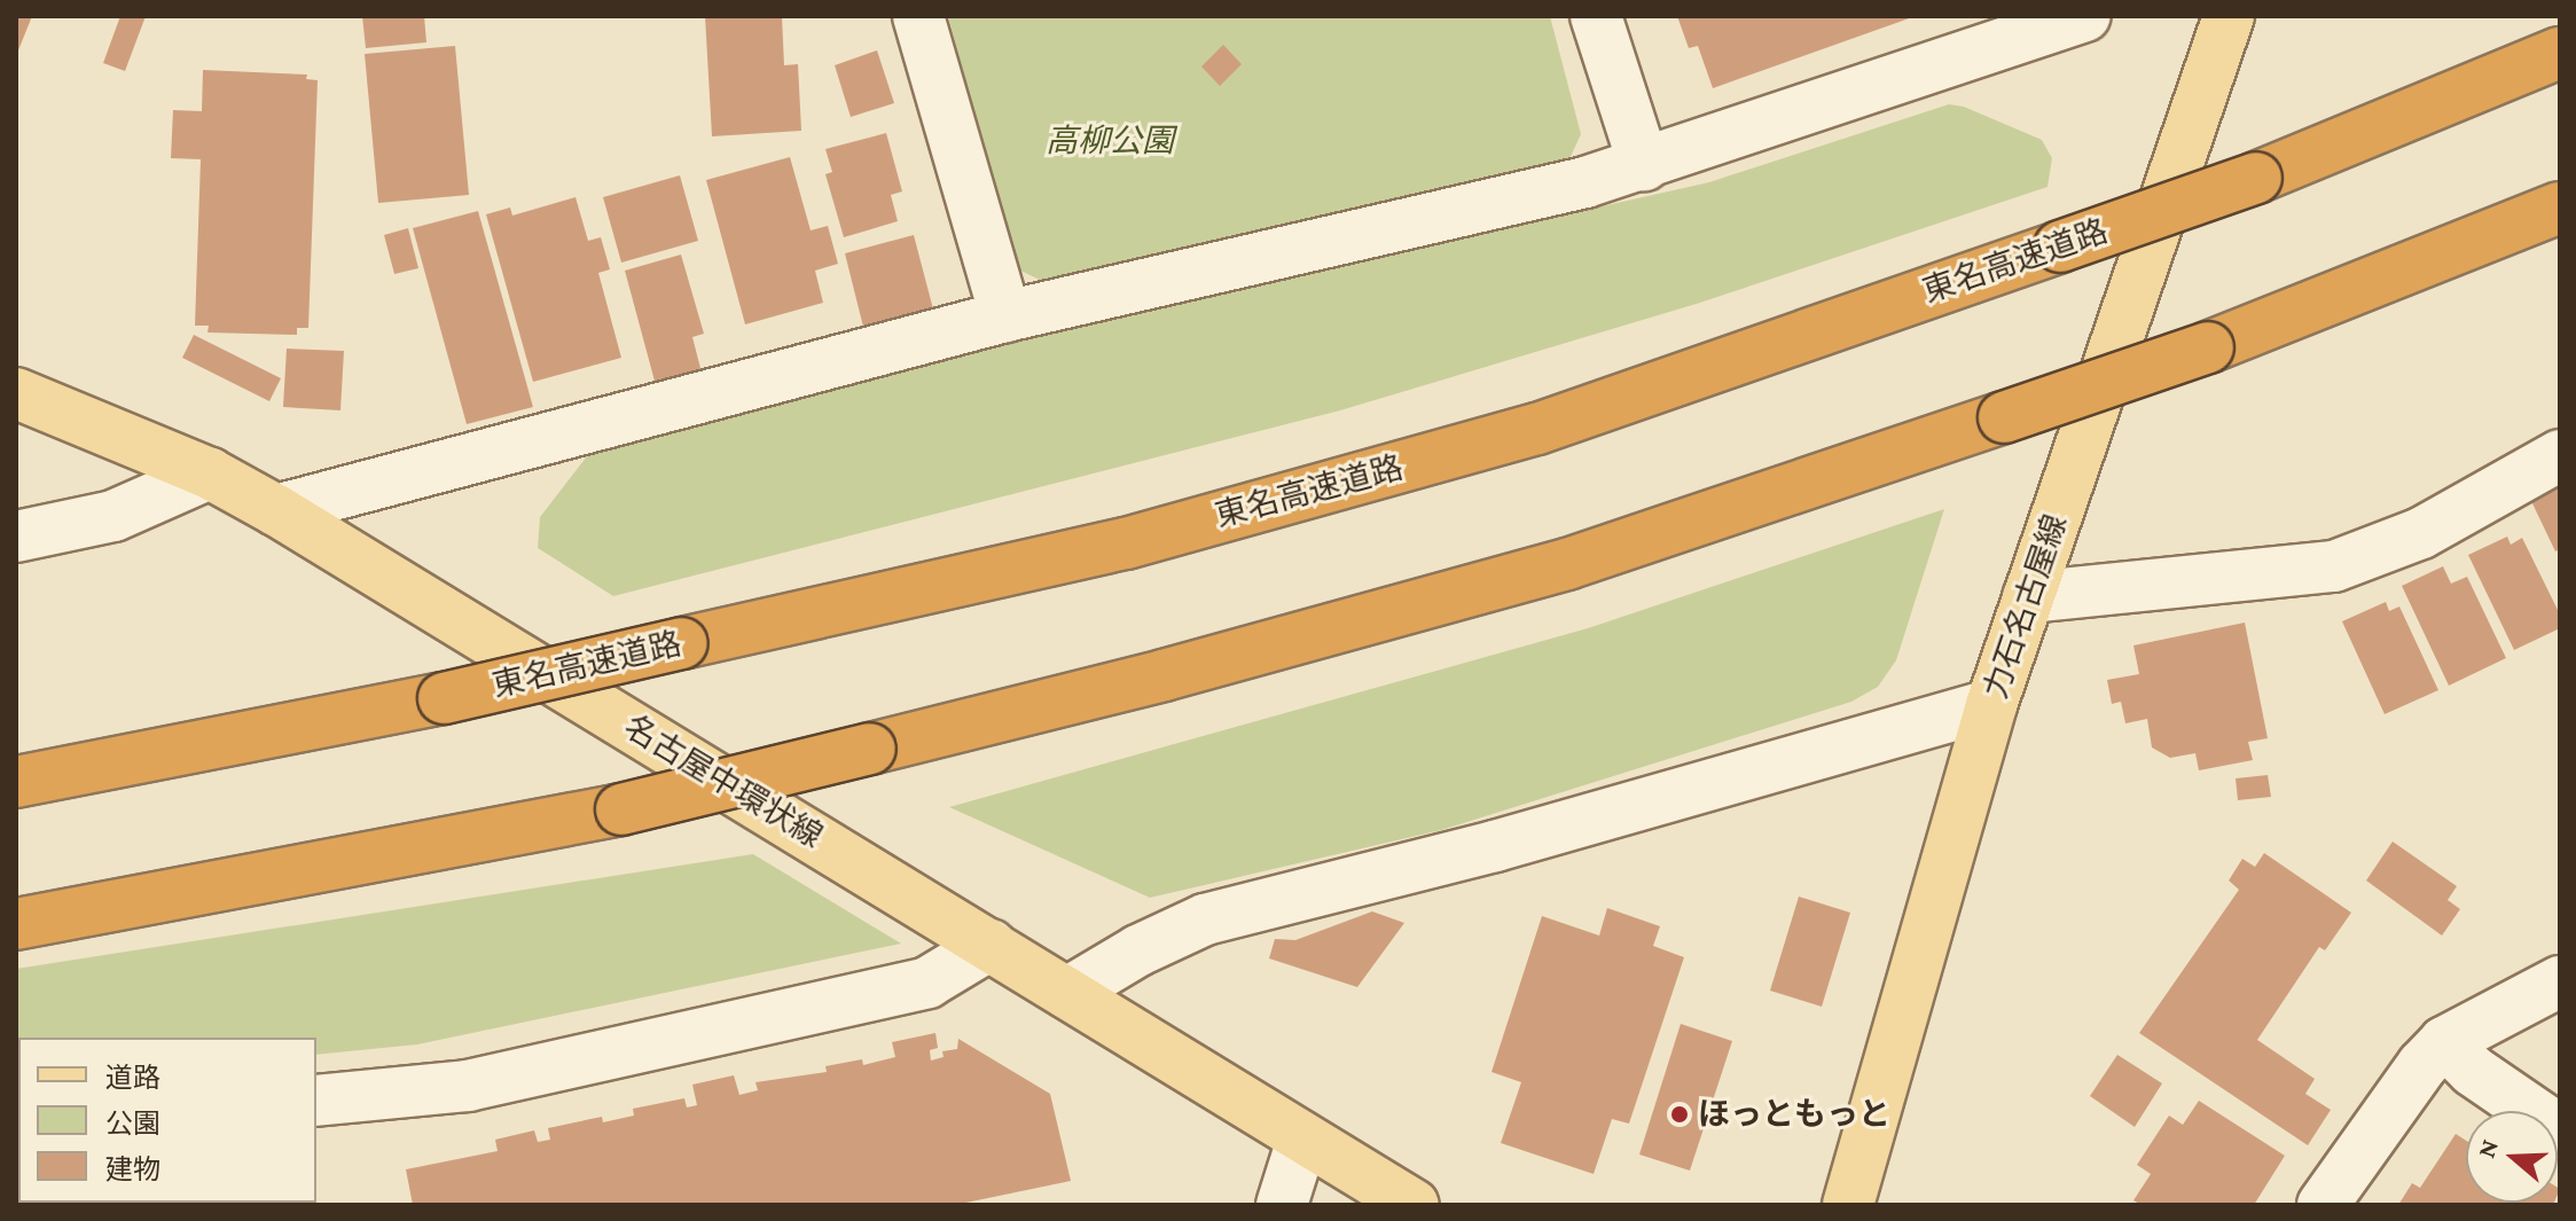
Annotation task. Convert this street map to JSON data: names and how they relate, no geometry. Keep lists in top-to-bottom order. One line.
{"streets":{"highway":["東名高速道路"],"main road":["力石名古屋線","名古屋中環状線"]},"parks":["高柳公園"],"places":["ほっともっと"],"legend":["道路","公園","建物"],"north":"left"}
